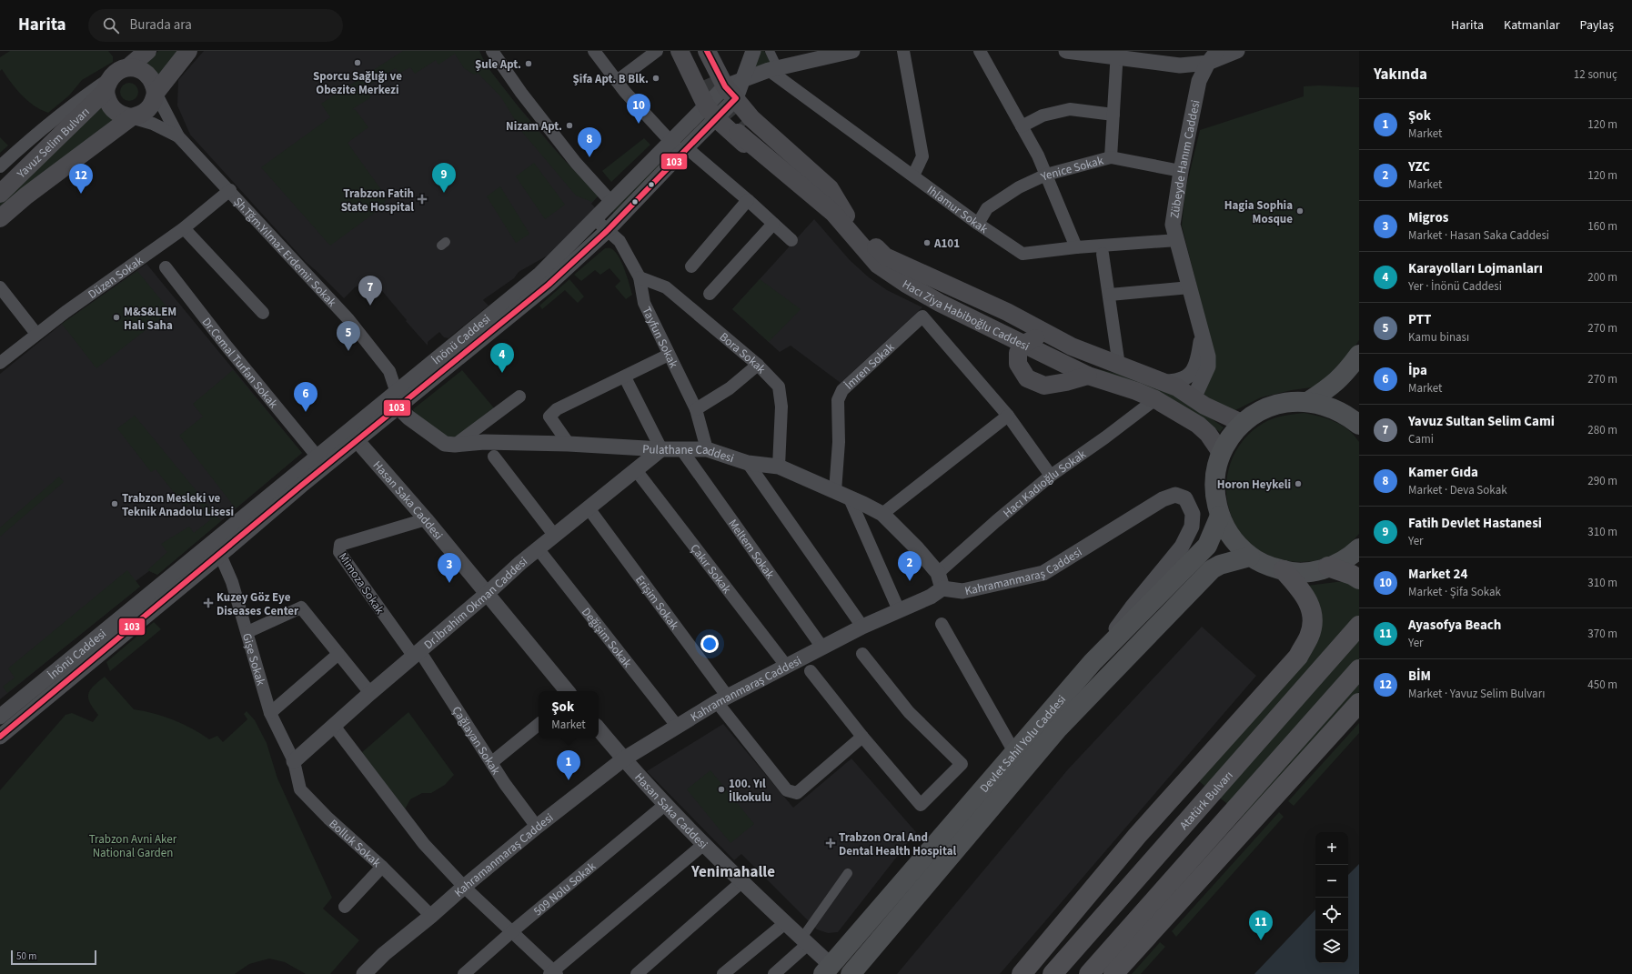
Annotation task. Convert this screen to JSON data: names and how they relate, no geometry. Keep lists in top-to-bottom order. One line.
{"streets":{"highway":["Atatürk Bulvarı"],"main road":["Yavuz Selim Bulvarı","Hacı Ziya Habiboğlu Caddesi","Devlet Sahil Yolu Caddesi"],"street":["Zübeyde Hanım Caddesi","Yenice Sokak","Ihlamur Sokak","Şh.Tğm.Yılmaz Erdemir Sokak","Düzen Sokak","Tayfun Sokak","İnönü Caddesi","Bora Sokak","Dr.Cemal Turfan Sokak","İmren Sokak","Pulathane Caddesi","Hacı Kadıoğlu Sokak","Hasan Saka Caddesi","Meltem Sokak","Çakır Sokak","Kahramanmaraş Caddesi","Mimoza Sokak","Erişim Sokak","Dr.İbrahim Okman Caddesi","Değişim Sokak","Gişe Sokak","Çağlayan Sokak","Bolluk Sokak","509 Nolu Sokak"]},"crossings":[["Yavuz Selim Bulvarı","Şh.Tğm.Yılmaz Erdemir Sokak"],["Zübeyde Hanım Caddesi","Yenice Sokak"],["Zübeyde Hanım Caddesi","Ihlamur Sokak"],["Zübeyde Hanım Caddesi","Hacı Ziya Habiboğlu Caddesi"],["Yenice Sokak","Ihlamur Sokak"],["Şh.Tğm.Yılmaz Erdemir Sokak","Düzen Sokak"],["Şh.Tğm.Yılmaz Erdemir Sokak","İnönü Caddesi"],["Hacı Ziya Habiboğlu Caddesi","İmren Sokak"],["Hacı Ziya Habiboğlu Caddesi","Hacı Kadıoğlu Sokak"],["Tayfun Sokak","İnönü Caddesi"],["Tayfun Sokak","Bora Sokak"],["Tayfun Sokak","Pulathane Caddesi"],["İnönü Caddesi","Dr.Cemal Turfan Sokak"],["İnönü Caddesi","Pulathane Caddesi"],["İnönü Caddesi","Hasan Saka Caddesi"],["İnönü Caddesi","Gişe Sokak"],["Bora Sokak","Pulathane Caddesi"],["İmren Sokak","Pulathane Caddesi"],["Pulathane Caddesi","Hacı Kadıoğlu Sokak"],["Pulathane Caddesi","Meltem Sokak"],["Pulathane Caddesi","Kahramanmaraş Caddesi"],["Pulathane Caddesi","Dr.İbrahim Okman Caddesi"],["Hasan Saka Caddesi","Kahramanmaraş Caddesi"],["Hasan Saka Caddesi","Mimoza Sokak"],["Hasan Saka Caddesi","Dr.İbrahim Okman Caddesi"],["Hasan Saka Caddesi","Devlet Sahil Yolu Caddesi"],["Hasan Saka Caddesi","509 Nolu Sokak"],["Meltem Sokak","Kahramanmaraş Caddesi"],["Çakır Sokak","Kahramanmaraş Caddesi"],["Çakır Sokak","Dr.İbrahim Okman Caddesi"],["Kahramanmaraş Caddesi","Erişim Sokak"],["Kahramanmaraş Caddesi","Değişim Sokak"],["Kahramanmaraş Caddesi","Çağlayan Sokak"],["Kahramanmaraş Caddesi","Devlet Sahil Yolu Caddesi"],["Kahramanmaraş Caddesi","Bolluk Sokak"],["Mimoza Sokak","Dr.İbrahim Okman Caddesi"],["Mimoza Sokak","Çağlayan Sokak"],["Erişim Sokak","Dr.İbrahim Okman Caddesi"],["Dr.İbrahim Okman Caddesi","Değişim Sokak"],["Dr.İbrahim Okman Caddesi","Gişe Sokak"],["Dr.İbrahim Okman Caddesi","Çağlayan Sokak"],["Dr.İbrahim Okman Caddesi","Bolluk Sokak"],["Gişe Sokak","Bolluk Sokak"]],"districts":["Yenimahalle"],"parks":["Trabzon Avni Aker National Garden"],"places":{"other":["Sporcu Sağlığı ve Obezite Merkezi","Şule Apt.","Şifa Apt. B Blk.","Nizam Apt.","Hagia Sophia Mosque","A101","M&S&LEM Halı Saha","Horon Heykeli","Trabzon Mesleki ve Teknik Anadolu Lisesi","100. Yıl İlkokulu"],"health":["Trabzon Fatih State Hospital","Kuzey Göz Eye Diseases Center","Trabzon Oral And Dental Health Hospital"]},"lines":["transit line 103"],"scale_bar":"50 m","page":{"header":"Harita","search":"Burada ara","nav":["Harita","Katmanlar","Paylaş"],"heading":["Yakında","12 sonuç"],"pins":["10","8","9","12","7","5","4","6","2","3","1","11"],"list":[{"mark":"1","name":"Şok","note":"Market","value":"120 m"},{"mark":"2","name":"YZC","note":"Market","value":"120 m"},{"mark":"3","name":"Migros","note":"Market · Hasan Saka Caddesi","value":"160 m"},{"mark":"4","name":"Karayolları Lojmanları","note":"Yer · İnönü Caddesi","value":"200 m"},{"mark":"5","name":"PTT","note":"Kamu binası","value":"270 m"},{"mark":"6","name":"İpa","note":"Market","value":"270 m"},{"mark":"7","name":"Yavuz Sultan Selim Cami","note":"Cami","value":"280 m"},{"mark":"8","name":"Kamer Gıda","note":"Market · Deva Sokak","value":"290 m"},{"mark":"9","name":"Fatih Devlet Hastanesi","note":"Yer","value":"310 m"},{"mark":"10","name":"Market 24","note":"Market · Şifa Sokak","value":"310 m"},{"mark":"11","name":"Ayasofya Beach","note":"Yer","value":"370 m"},{"mark":"12","name":"BİM","note":"Market · Yavuz Selim Bulvarı","value":"450 m"}],"popup":["Şok","Market"],"map_buttons":["+","−"],"scale":"50 m"}}
